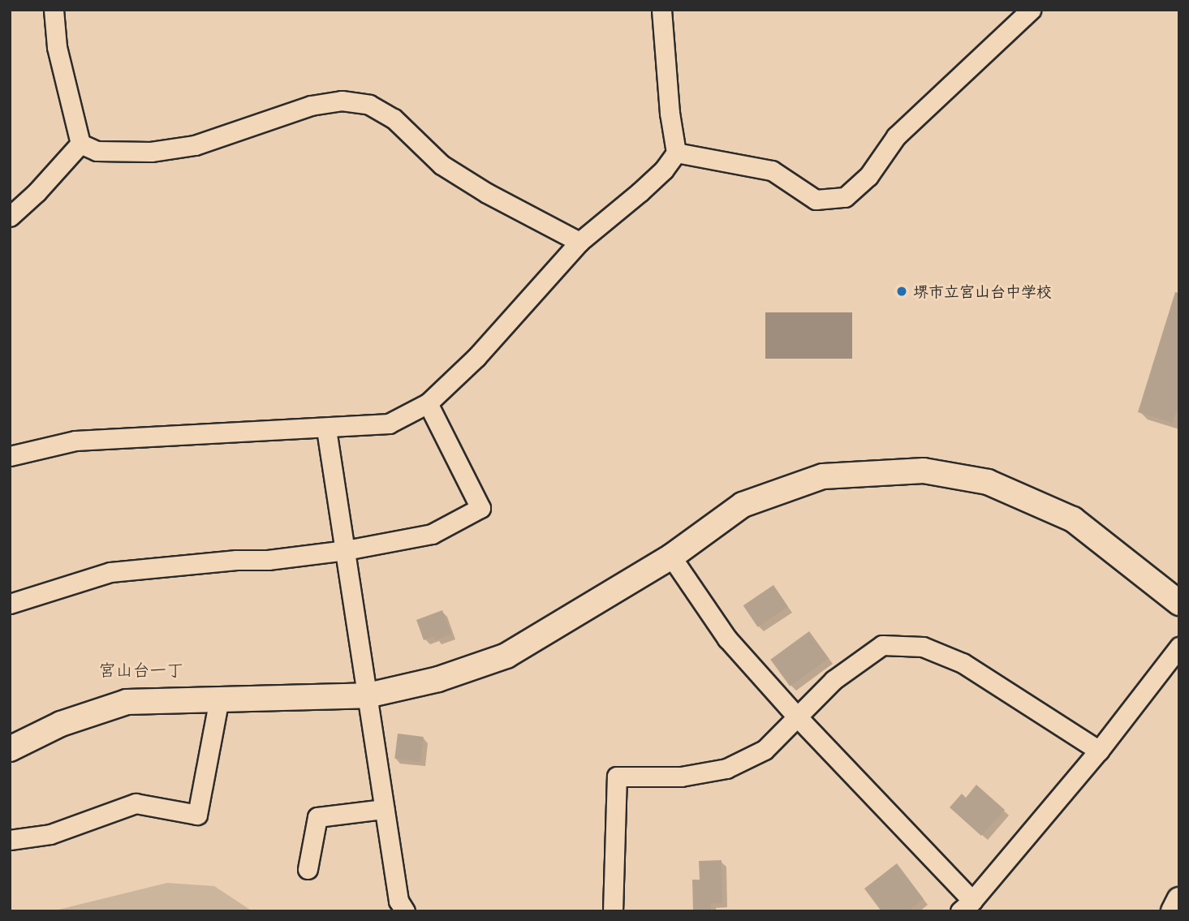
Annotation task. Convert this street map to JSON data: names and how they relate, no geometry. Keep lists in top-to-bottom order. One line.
{"districts":["宮山台一丁"],"places":["堺市立宮山台中学校"]}
